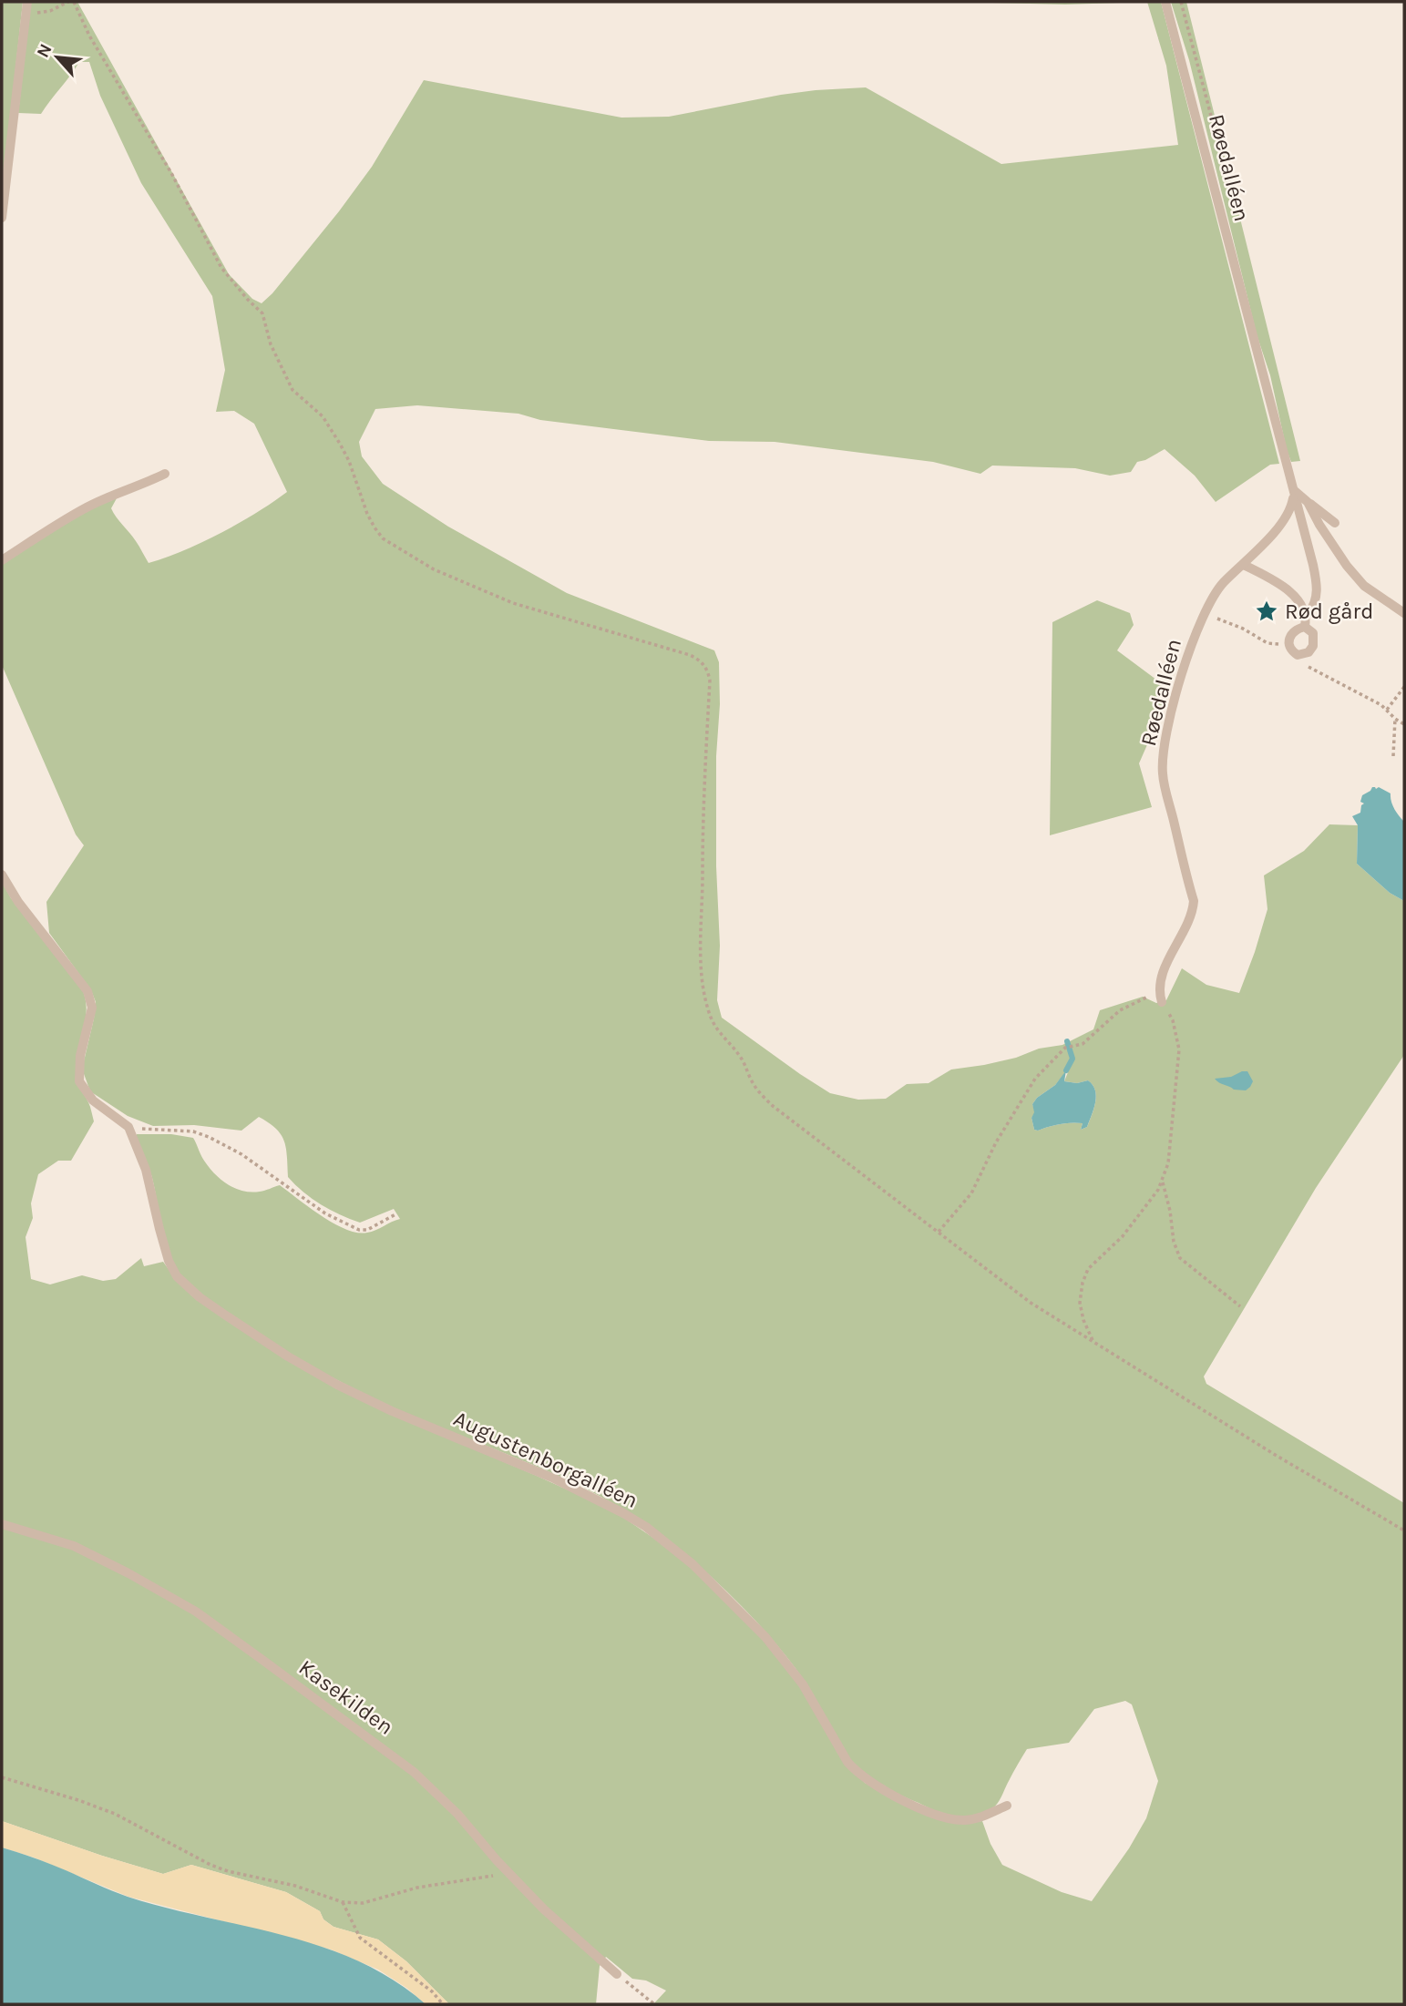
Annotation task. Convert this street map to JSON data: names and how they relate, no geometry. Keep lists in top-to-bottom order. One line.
{"streets":{"lane":["Røedalléen","Augustenborgalléen","Kasekilden"]},"places":{"place":["Rød gård"]},"north":"top left"}
